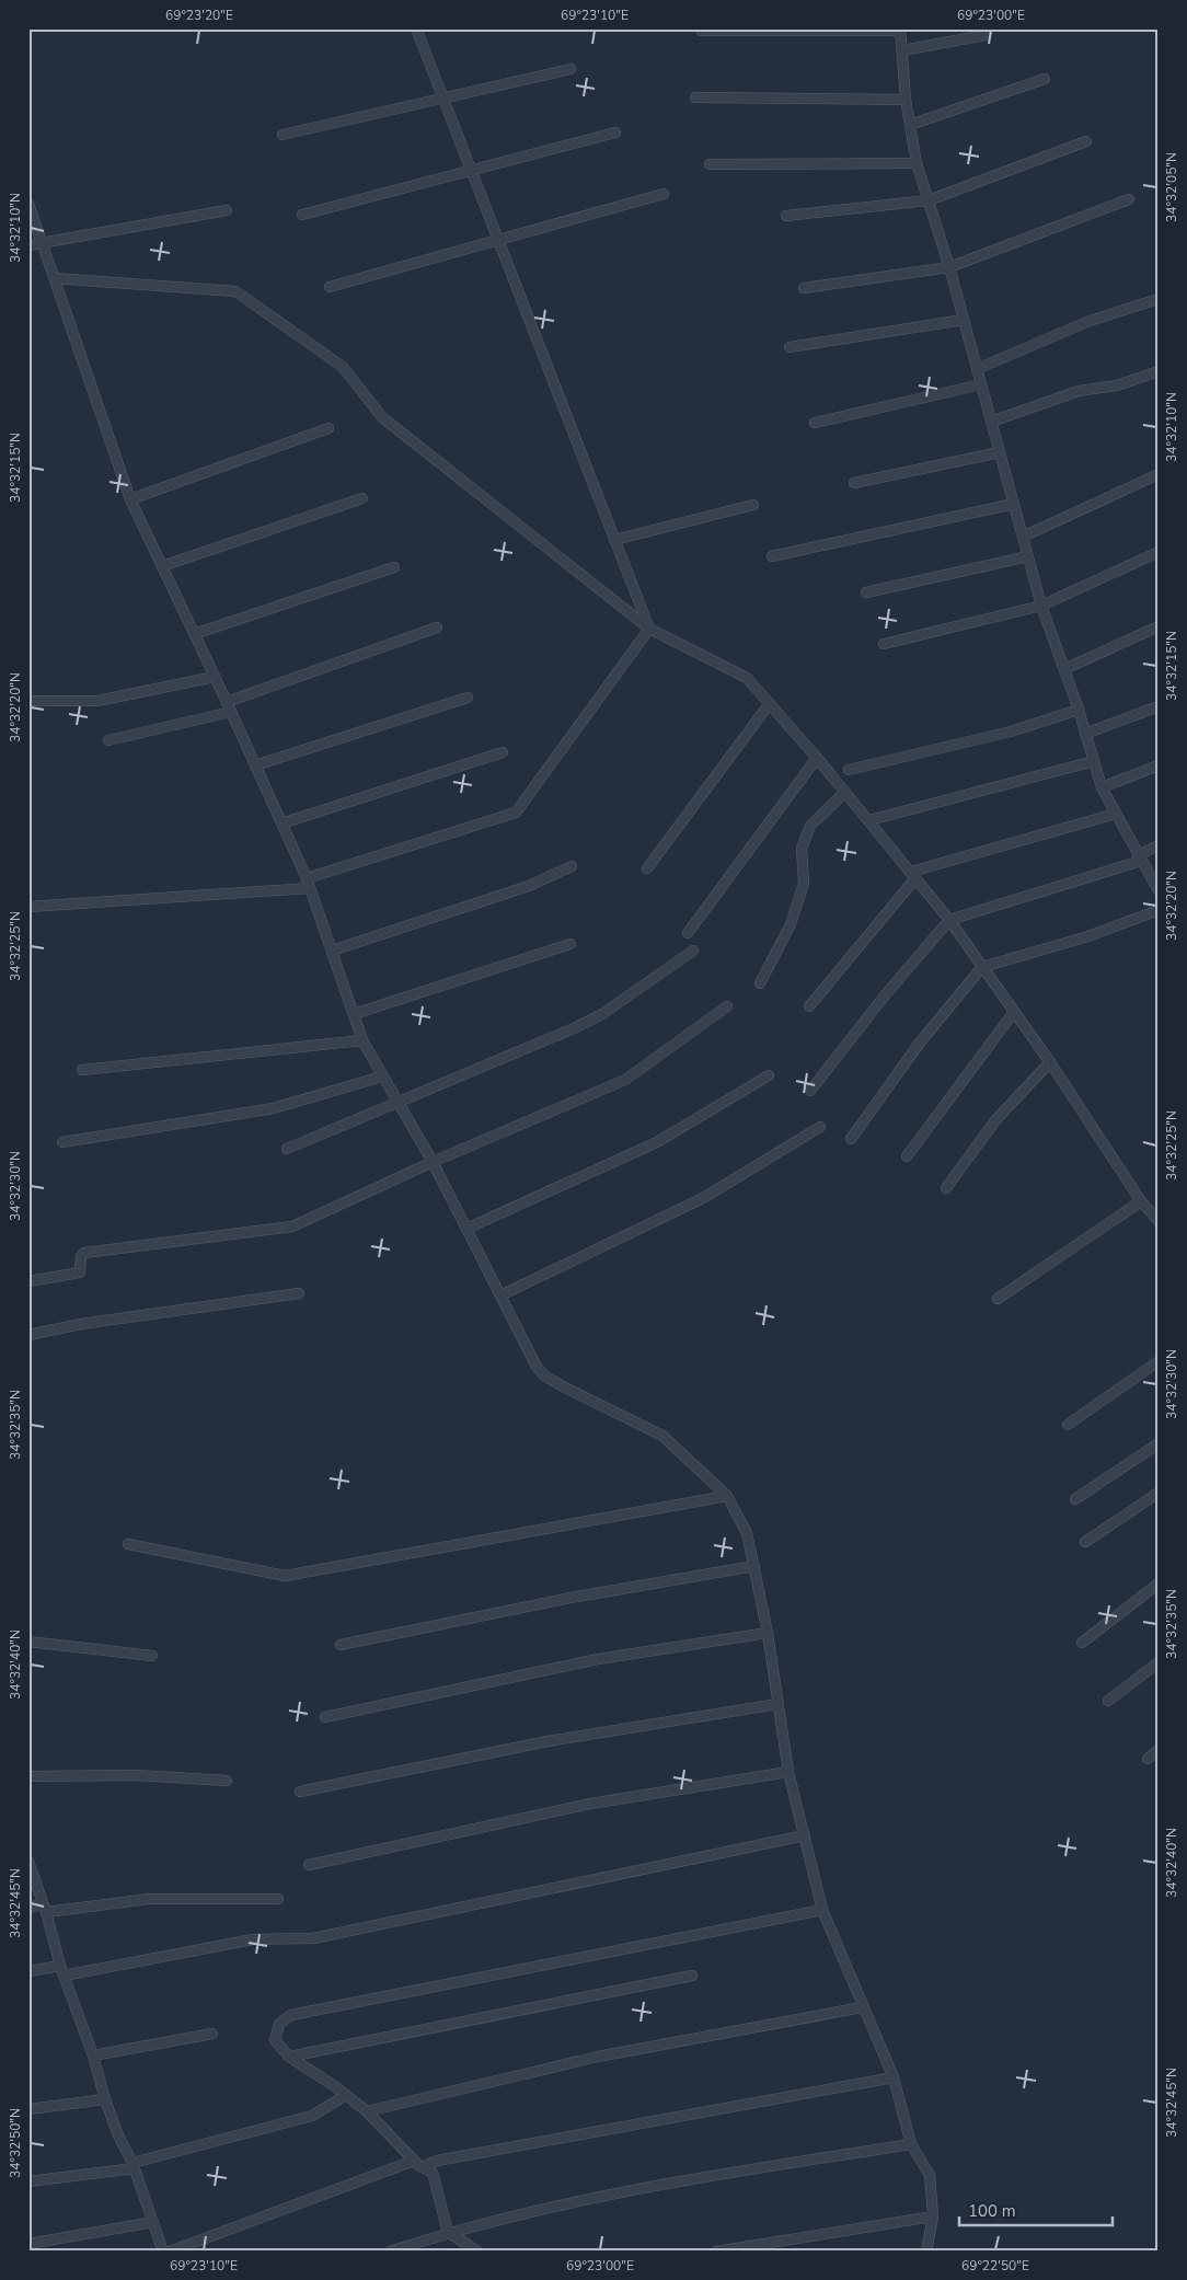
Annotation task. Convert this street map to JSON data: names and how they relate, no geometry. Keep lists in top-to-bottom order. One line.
{"scale_bar":"100 m","coordinates":["69°23'20\"E","69°23'10\"E","69°23'00\"E","34°32'05\"N","34°32'10\"N","34°32'15\"N","34°32'20\"N","34°32'25\"N","34°32'30\"N","34°32'35\"N","34°32'40\"N","34°32'45\"N","34°32'50\"N","69°22'50\"E"]}
